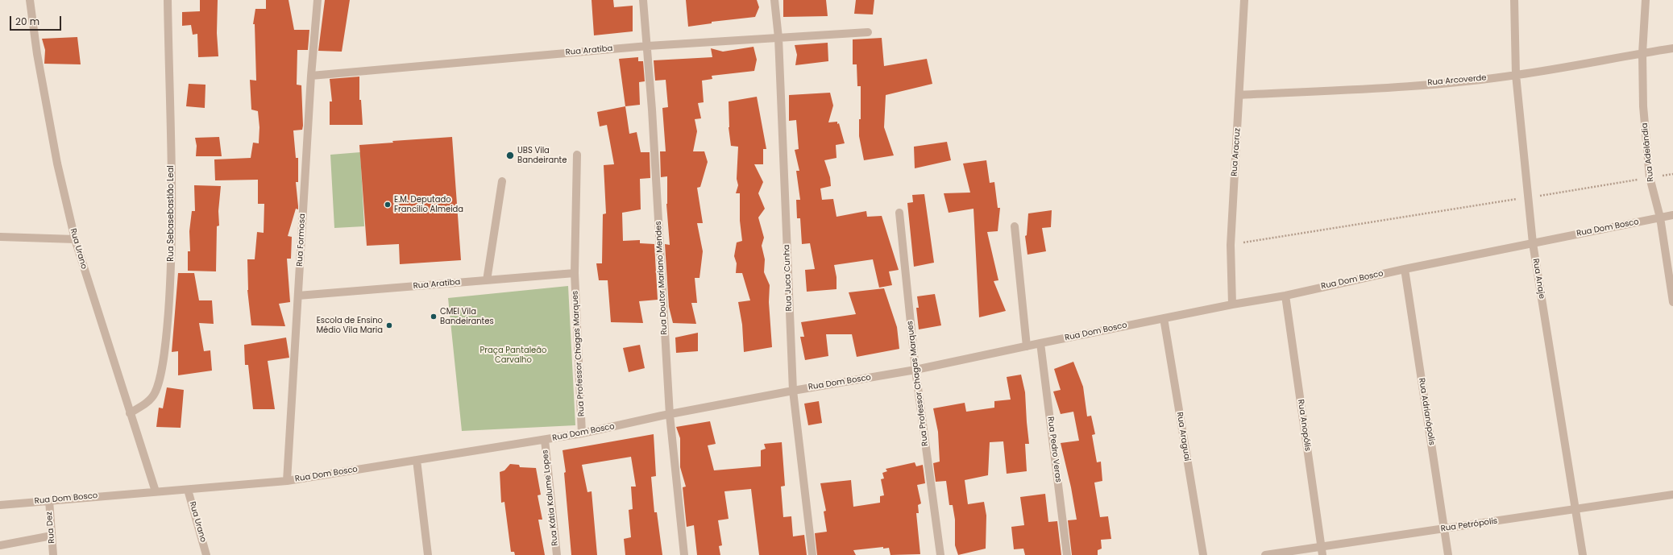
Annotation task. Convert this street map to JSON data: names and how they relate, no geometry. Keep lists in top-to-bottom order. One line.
{"streets":{"street":["Rua Aratiba","Rua Arcoverde","Rua Aracruz","Rua Adelândia","Rua Sebasebastião Leal","Rua Dom Bosco","Rua Formosa","Rua Urano","Rua Doutor Mariano Mendes","Rua Juca Cunha","Rua Anaje","Rua Professor Chagas Marques","Rua Adrianópolis","Rua Anopólis","Rua Araguai","Rua Pedro Veras","Rua Kátia Kalume Lopes","Rua Petrópolis","Rua Dez"]},"crossings":[["Rua Aratiba","Rua Formosa"],["Rua Aratiba","Rua Doutor Mariano Mendes"],["Rua Aratiba","Rua Juca Cunha"],["Rua Aratiba","Rua Professor Chagas Marques"],["Rua Arcoverde","Rua Aracruz"],["Rua Arcoverde","Rua Adelândia"],["Rua Arcoverde","Rua Anaje"],["Rua Aracruz","Rua Dom Bosco"],["Rua Adelândia","Rua Dom Bosco"],["Rua Sebasebastião Leal","Rua Urano"],["Rua Dom Bosco","Rua Formosa"],["Rua Dom Bosco","Rua Urano"],["Rua Dom Bosco","Rua Doutor Mariano Mendes"],["Rua Dom Bosco","Rua Juca Cunha"],["Rua Dom Bosco","Rua Anaje"],["Rua Dom Bosco","Rua Professor Chagas Marques"],["Rua Dom Bosco","Rua Adrianópolis"],["Rua Dom Bosco","Rua Anopólis"],["Rua Dom Bosco","Rua Araguai"],["Rua Dom Bosco","Rua Pedro Veras"],["Rua Dom Bosco","Rua Kátia Kalume Lopes"],["Rua Dom Bosco","Rua Dez"],["Rua Anaje","Rua Petrópolis"],["Rua Adrianópolis","Rua Petrópolis"],["Rua Anopólis","Rua Petrópolis"]],"parks":["Praça Pantaleão Carvalho"],"places":["UBS Vila Bandeirante","E.M. Deputado Francílio Almeida","CMEI Vila Bandeirantes","Escola de Ensino Médio Vila Maria"],"scale_bar":"20 m"}
